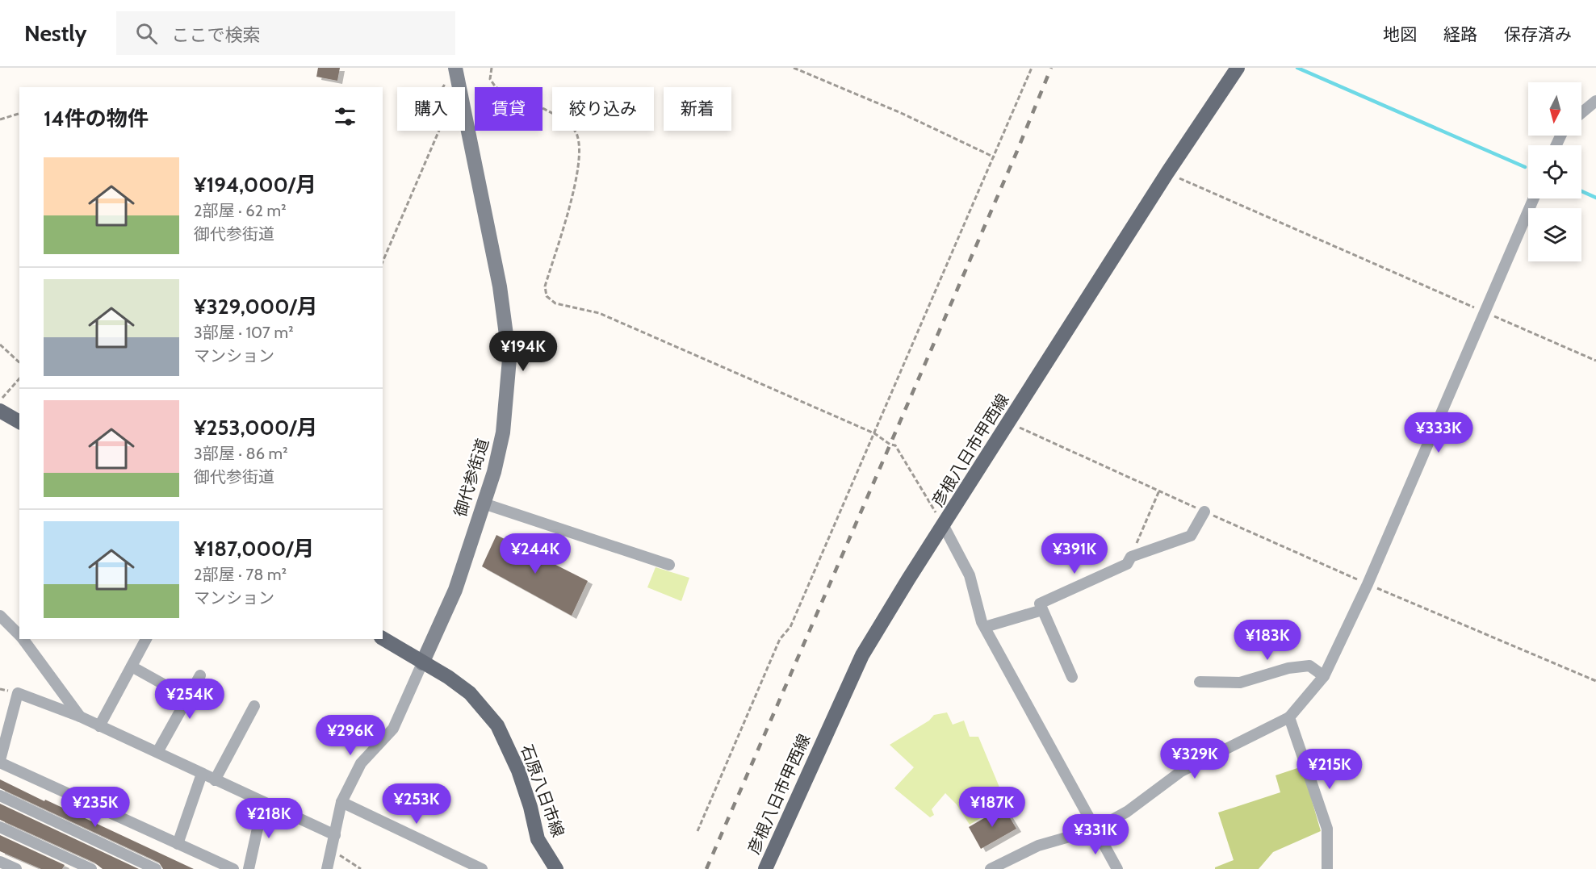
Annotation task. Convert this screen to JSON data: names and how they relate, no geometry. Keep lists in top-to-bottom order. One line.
{"streets":{"main road":["彦根八日市甲西線","石原八日市線"],"street":["御代参街道"]},"crossings":[["御代参街道","石原八日市線"]],"north":"bottom","page":{"header":"Nestly","search":"ここで検索","nav":["地図","経路","保存済み"],"chip":["購入","賃貸","絞り込み","新着"],"heading":"14件の物件","list":[{"name":"¥194,000/月","note":"2部屋 · 62 m² · 御代参街道"},{"name":"¥329,000/月","note":"3部屋 · 107 m² · マンション"},{"name":"¥253,000/月","note":"3部屋 · 86 m² · 御代参街道"},{"name":"¥187,000/月","note":"2部屋 · 78 m² · マンション"}],"price":["¥194K","¥333K","¥244K","¥391K","¥183K","¥254K","¥296K","¥329K","¥215K","¥253K","¥235K","¥187K","¥218K","¥331K"]}}
